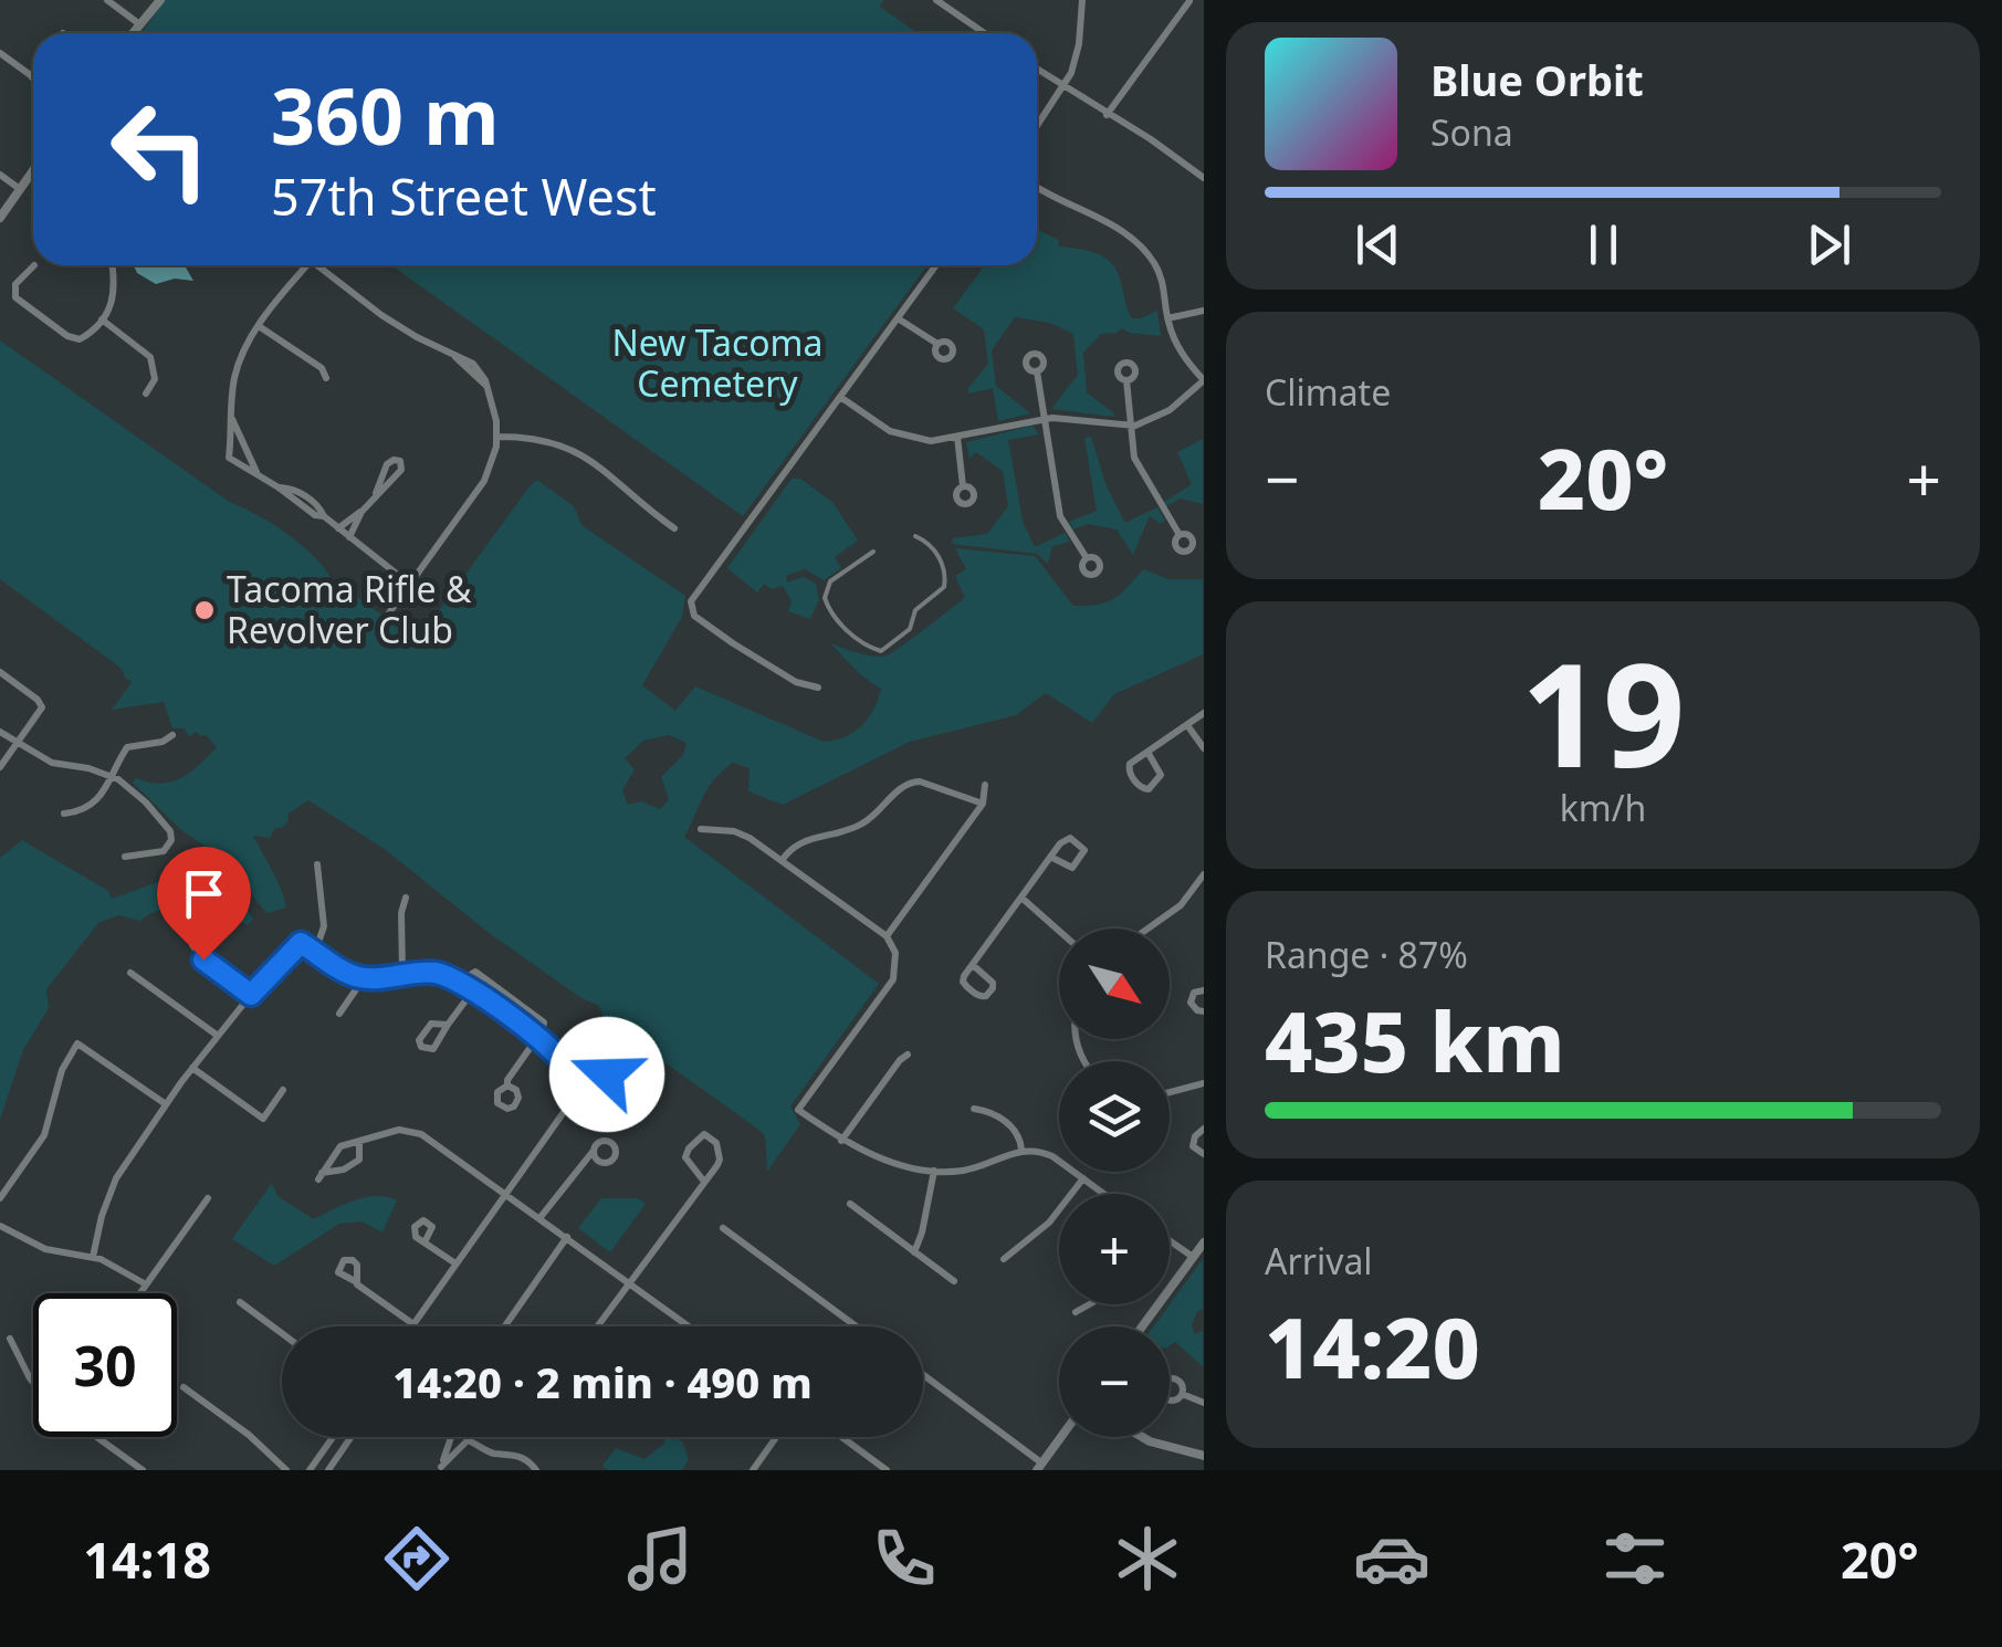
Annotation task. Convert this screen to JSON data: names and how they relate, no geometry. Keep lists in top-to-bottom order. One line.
{"parks":["New Tacoma Cemetery"],"places":["Tacoma Rifle & Revolver Club"],"north":"bottom right","page":{"turn":["360 m","57th Street West"],"song":["Blue Orbit","Sona"],"tile":["Climate",["19","km/h"],["Range · 87%","435 km"],["Arrival","14:20"]],"heat":["−","20°","+"],"map_buttons":["+","−"],"limit":"30","trip":"14:20 · 2 min · 490 m","tabs":["14:18","20°"]}}
